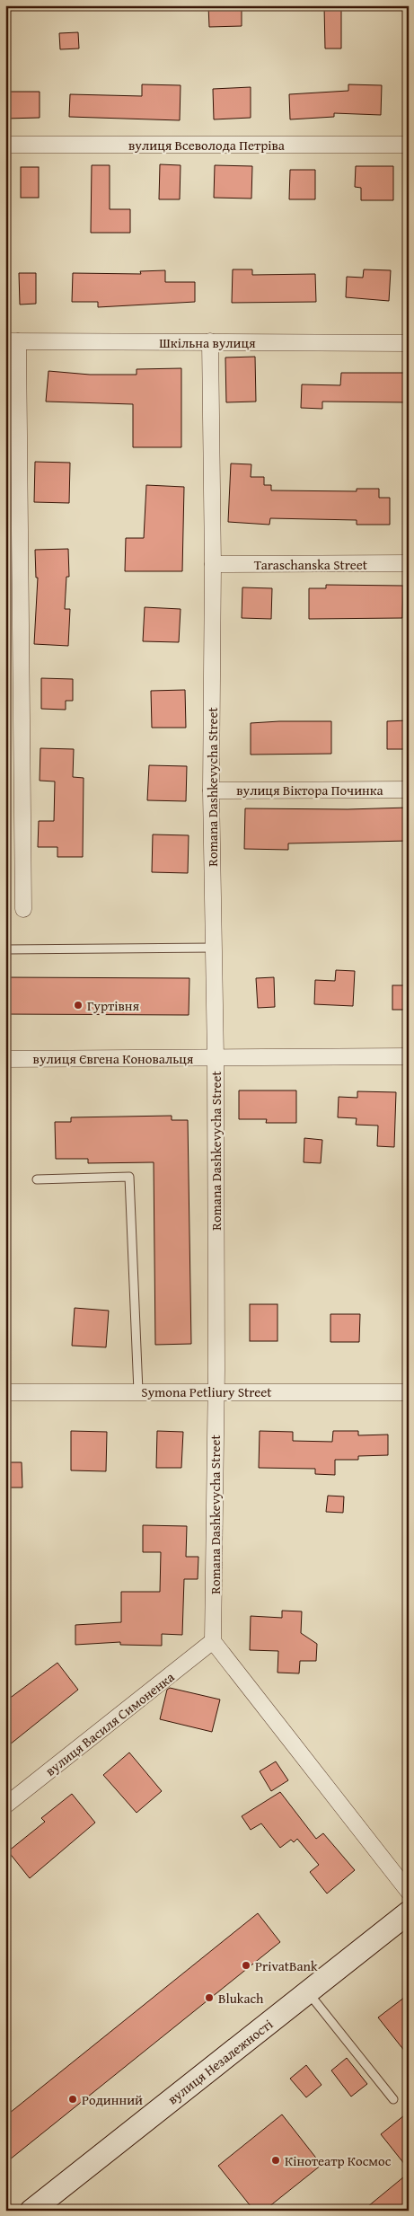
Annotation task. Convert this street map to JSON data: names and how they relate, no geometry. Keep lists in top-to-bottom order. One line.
{"streets":{"main road":["вулиця Незалежності"],"street":["вулиця Всеволода Петріва","Шкільна вулиця","Taraschanska Street","Romana Dashkevycha Street","вулиця Віктора Починка","вулиця Євгена Коновальця","Symona Petliury Street","вулиця Василя Симоненка"]},"crossings":[["Шкільна вулиця","Romana Dashkevycha Street"],["Taraschanska Street","Romana Dashkevycha Street"],["Romana Dashkevycha Street","вулиця Віктора Починка"],["Romana Dashkevycha Street","вулиця Євгена Коновальця"],["Romana Dashkevycha Street","Symona Petliury Street"],["Romana Dashkevycha Street","вулиця Василя Симоненка"]],"places":["Гуртівня","PrivatBank","Blukach","Родинний","Кінотеатр Космос"]}
